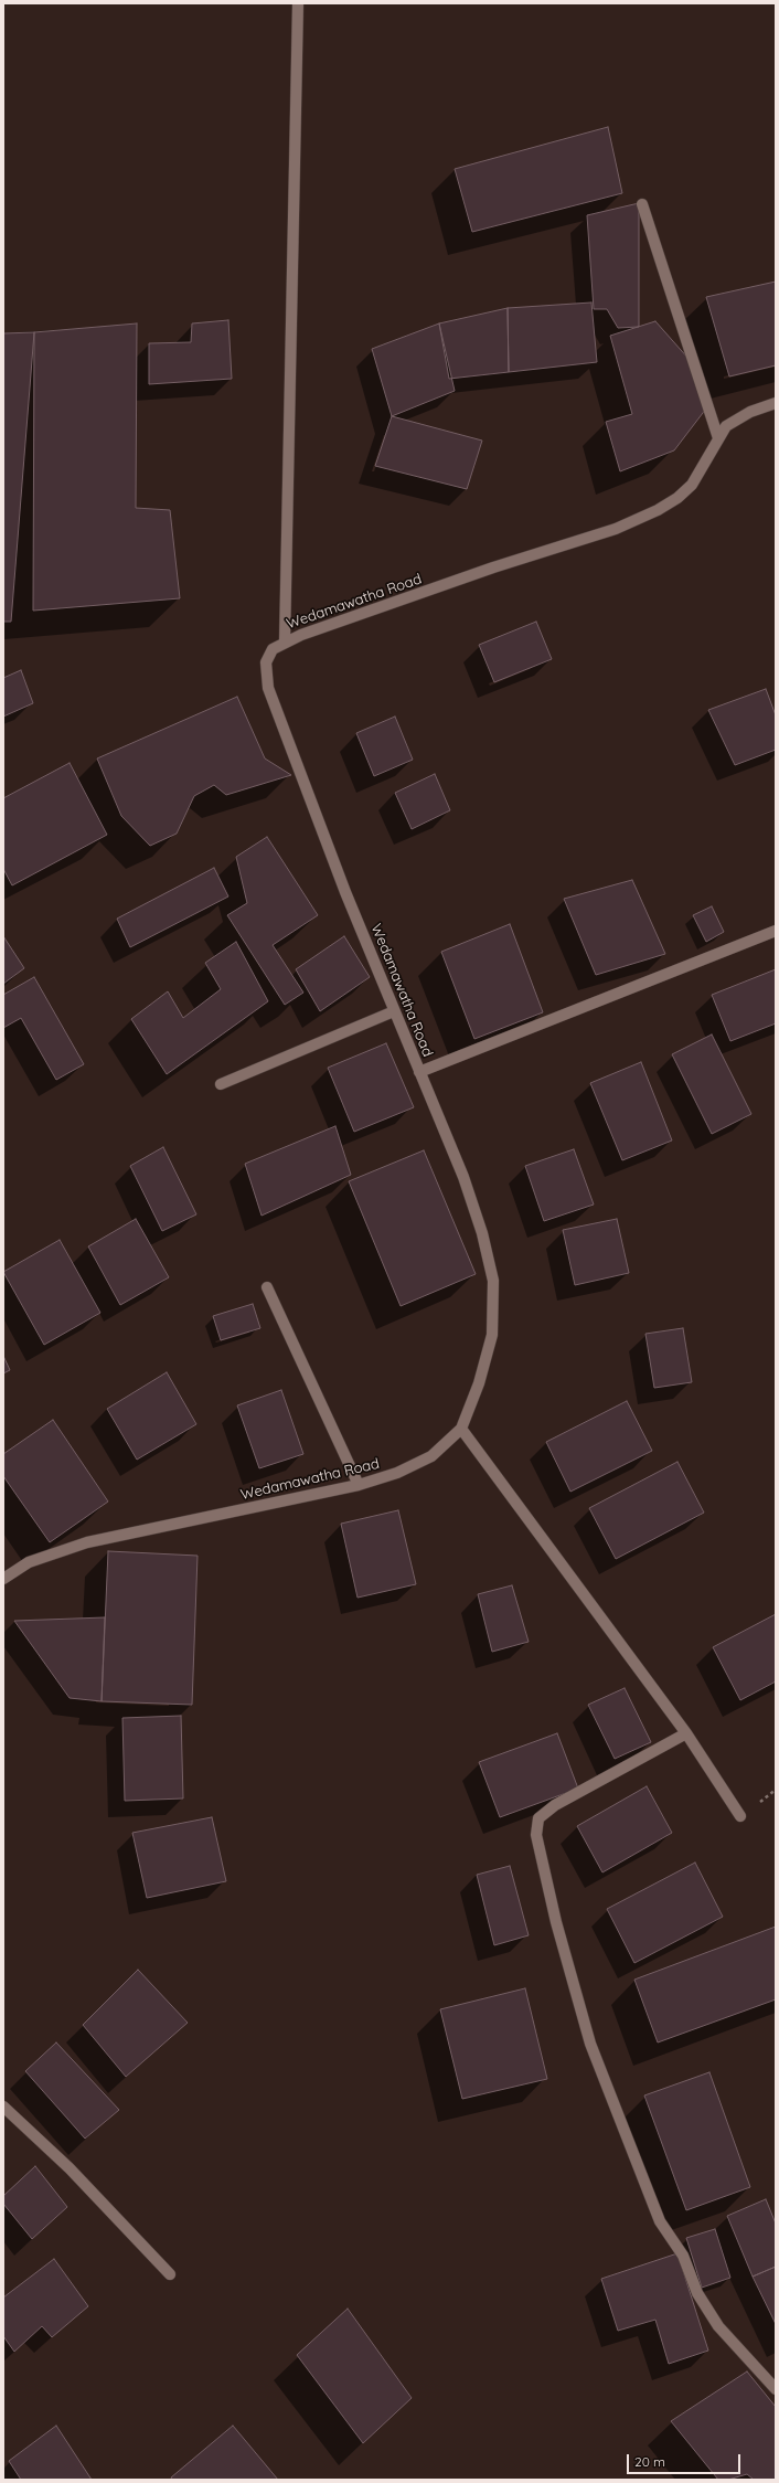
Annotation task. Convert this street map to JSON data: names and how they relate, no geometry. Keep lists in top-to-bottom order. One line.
{"streets":{"street":["Wedamawatha Road"]},"scale_bar":"20 m"}
